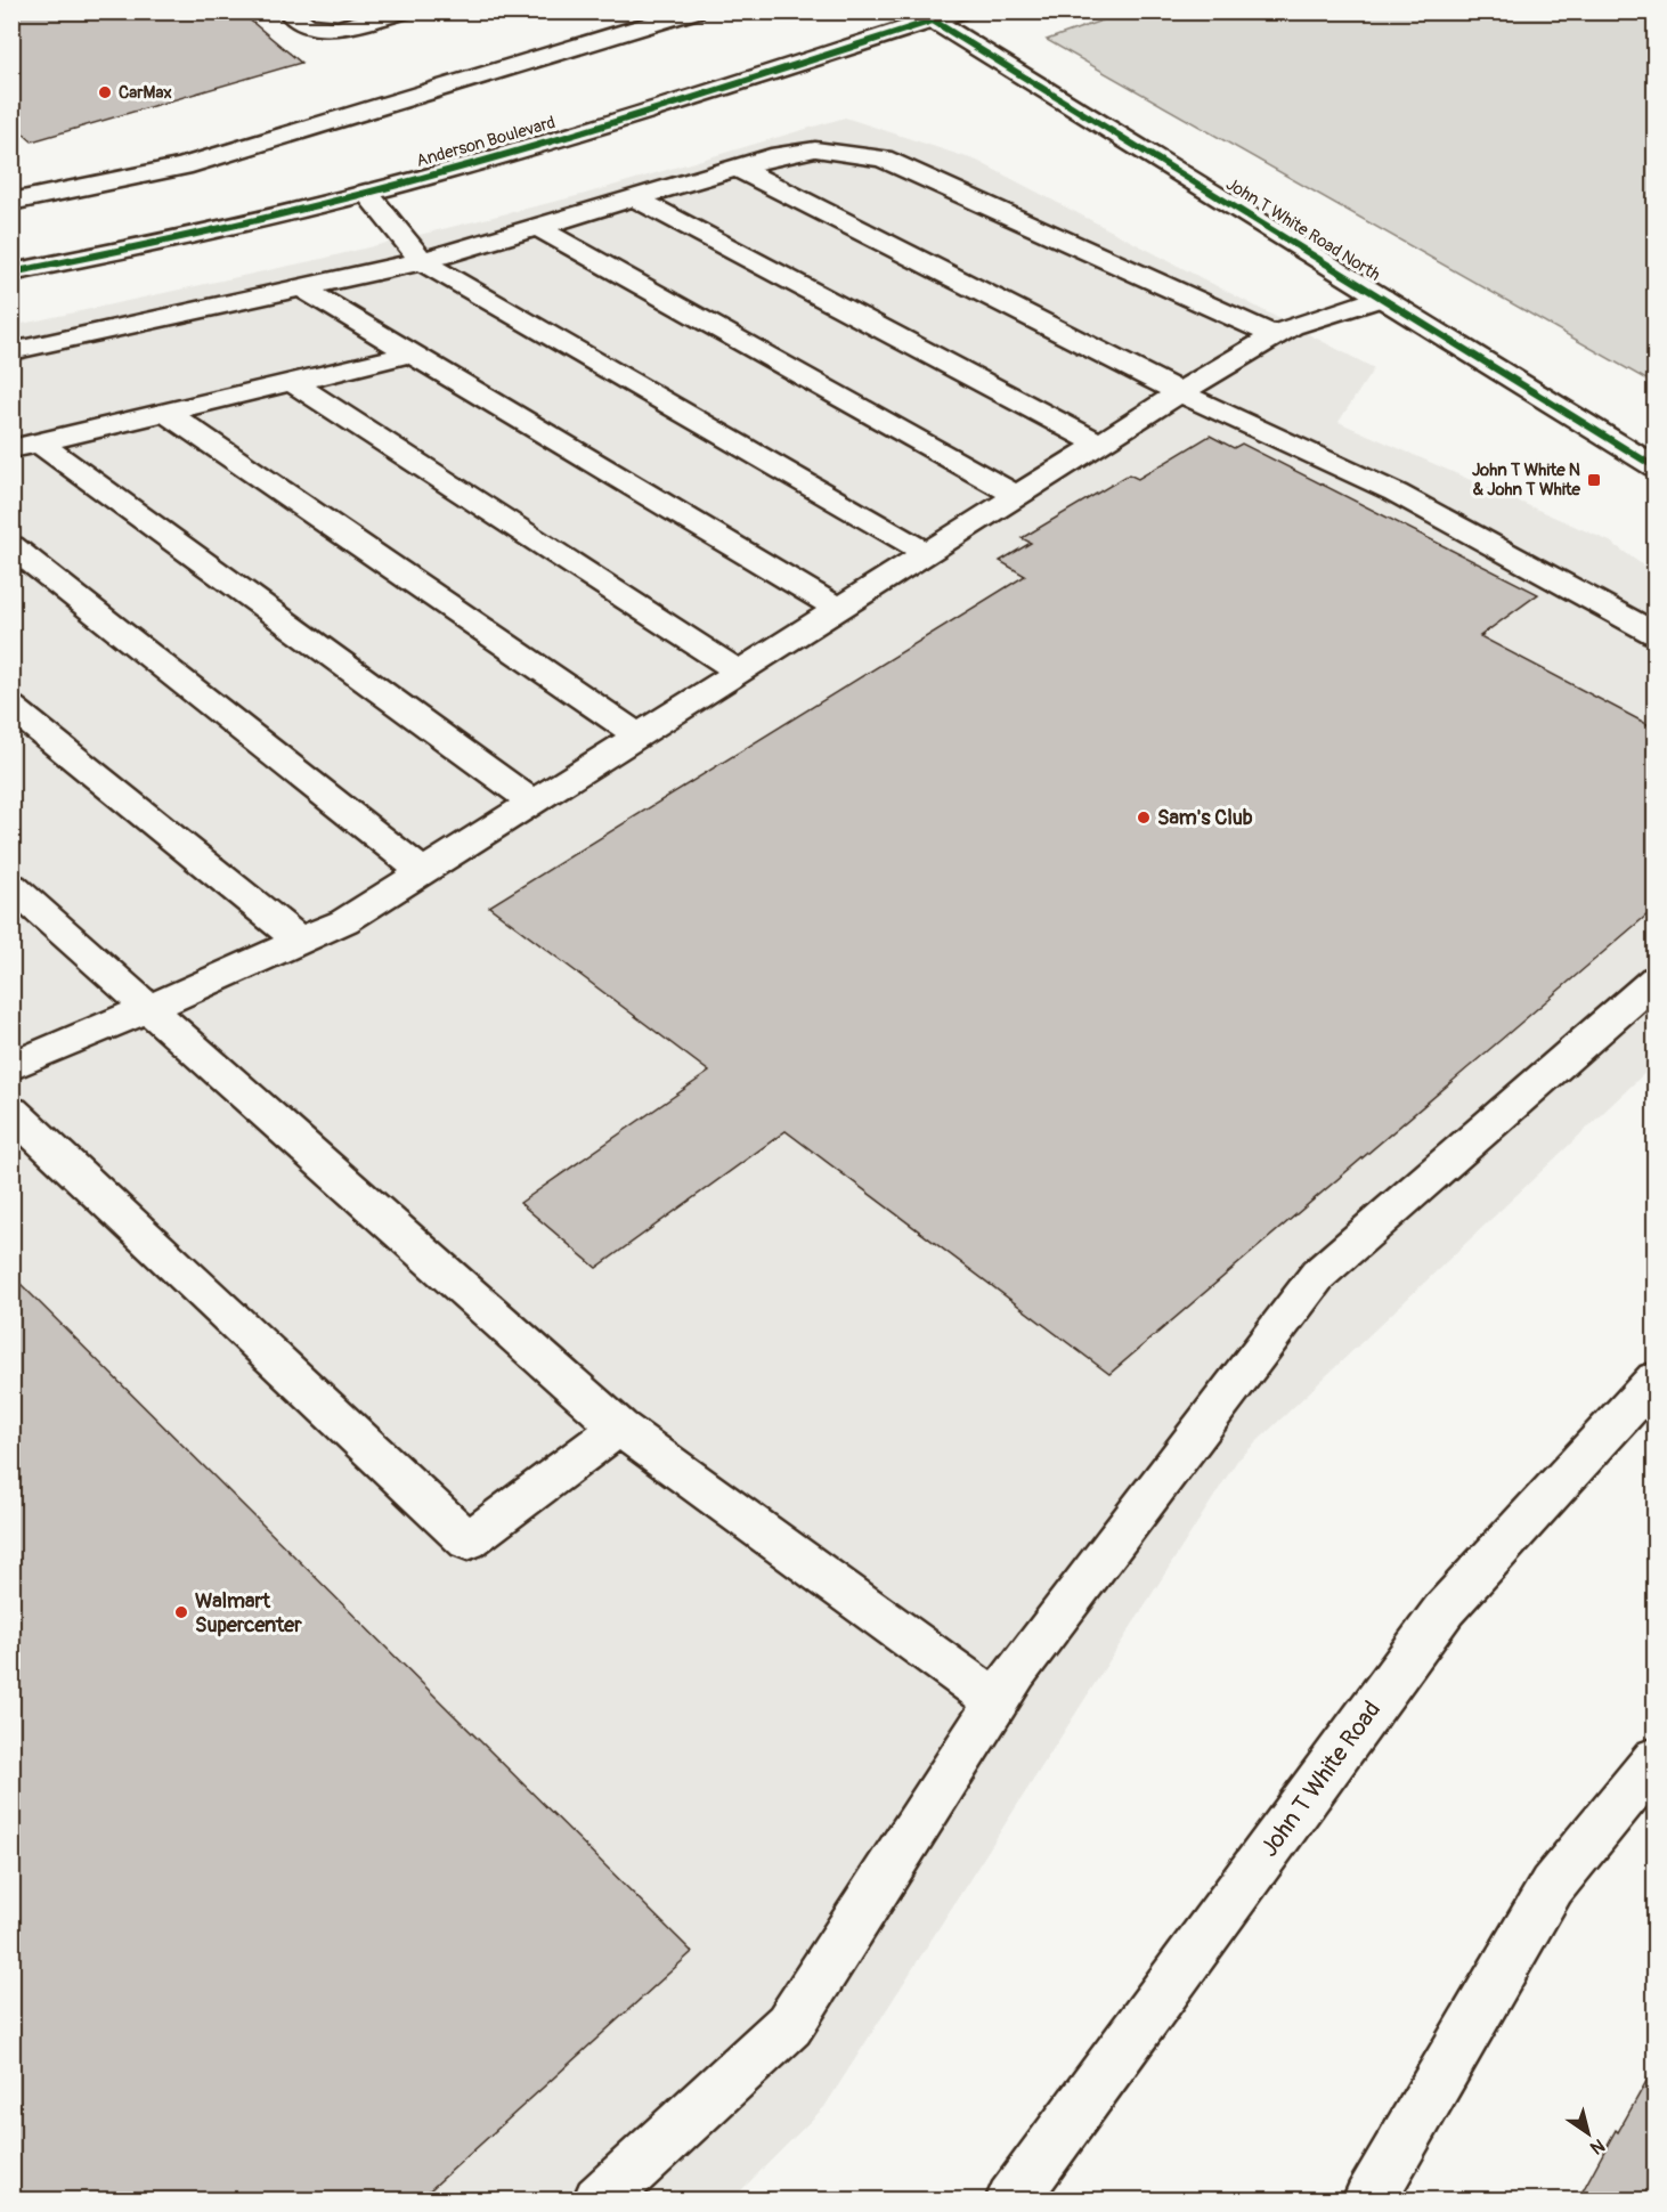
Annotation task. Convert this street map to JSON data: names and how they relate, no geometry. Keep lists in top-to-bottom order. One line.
{"streets":{"street":["Anderson Boulevard","John T White Road North","John T White Road"]},"crossings":[["Anderson Boulevard","John T White Road North"]],"places":{"other":["CarMax","Sam's Club","Walmart Supercenter"],"transit":["John T White N & John T White"]},"north":"bottom right"}
